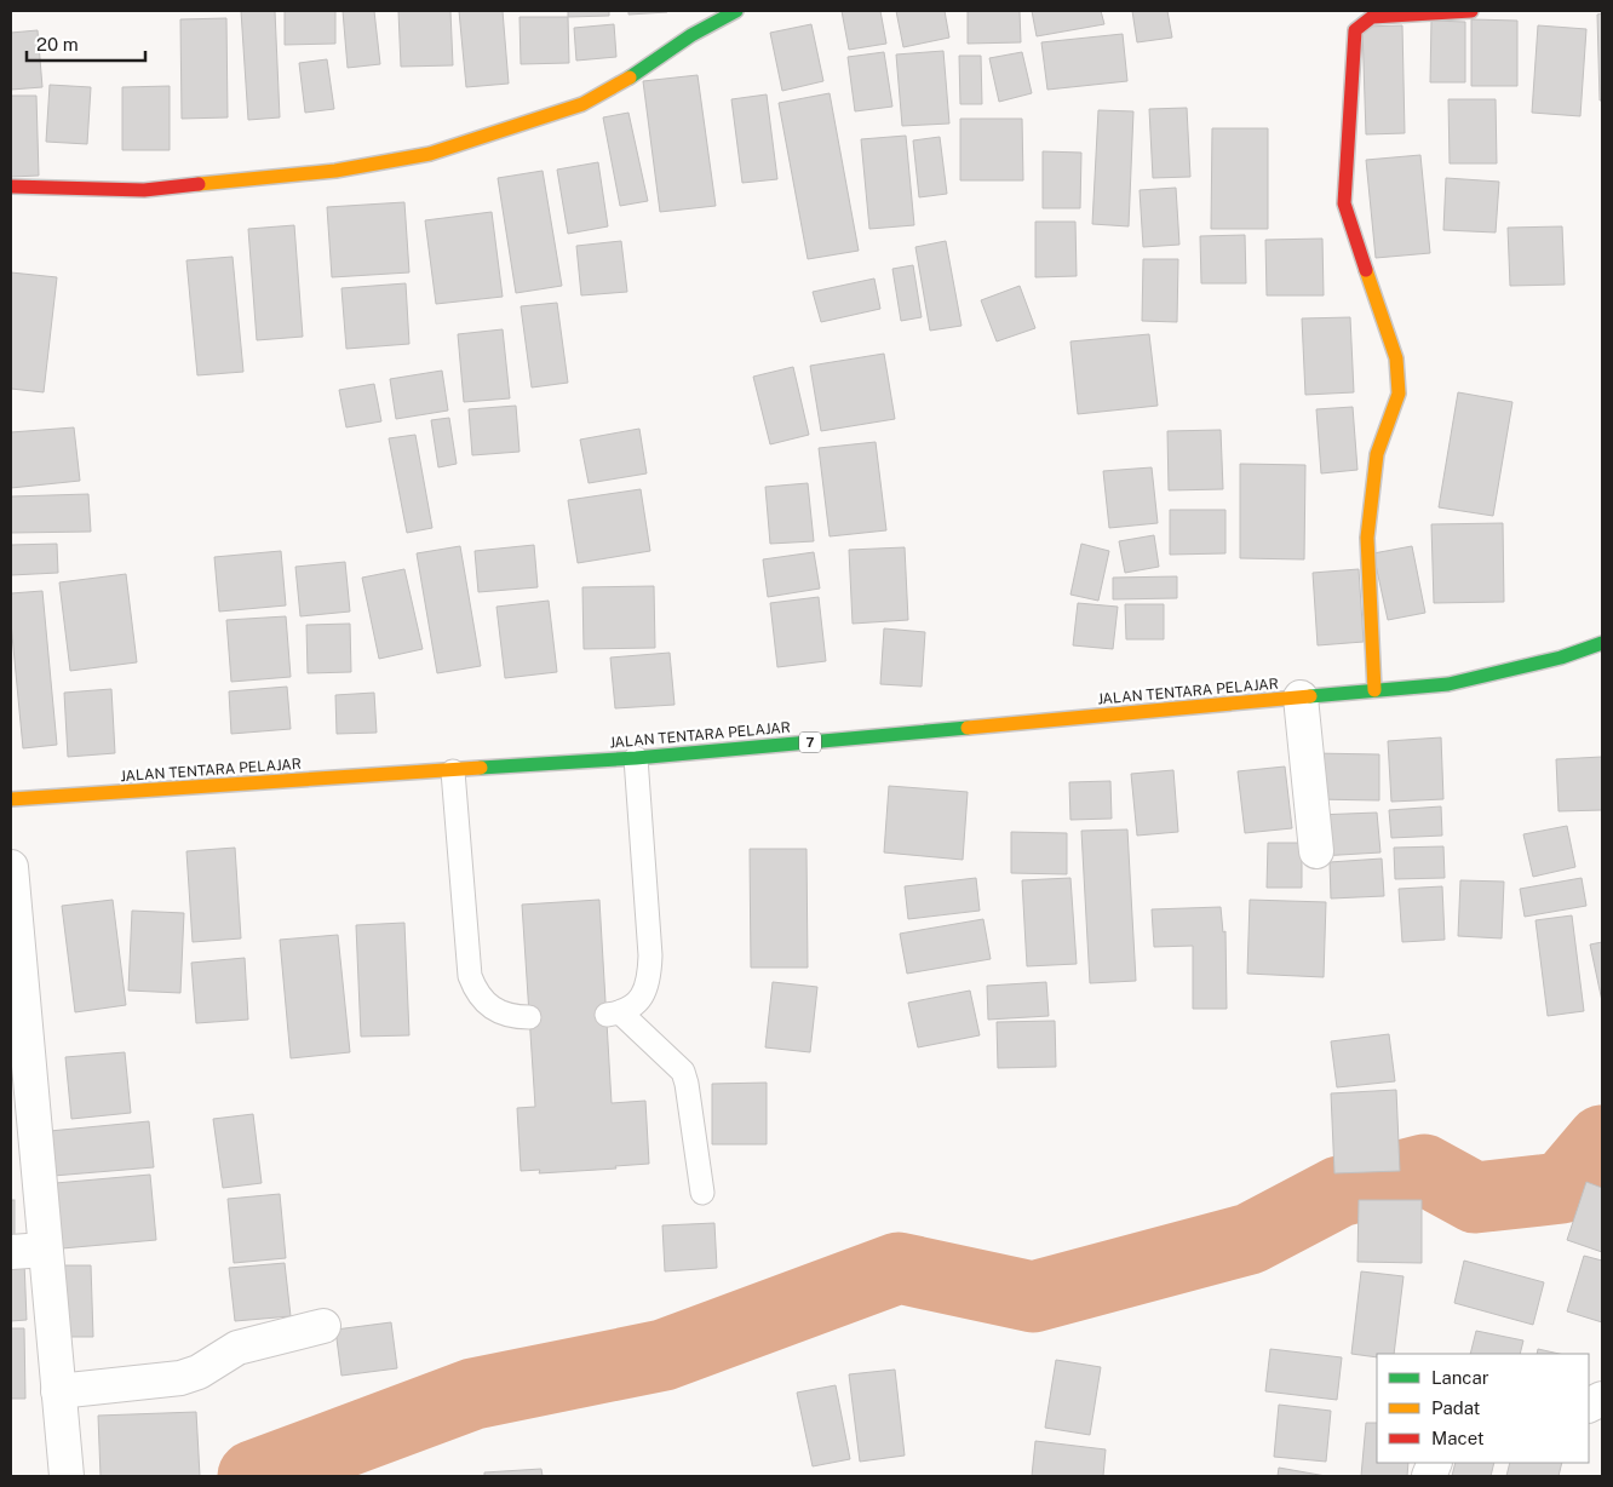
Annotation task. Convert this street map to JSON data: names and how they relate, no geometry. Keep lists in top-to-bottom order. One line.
{"streets":{"main road":["JALAN TENTARA PELAJAR","7"]},"legend":["Lancar","Padat","Macet"],"scale_bar":"20 m"}
